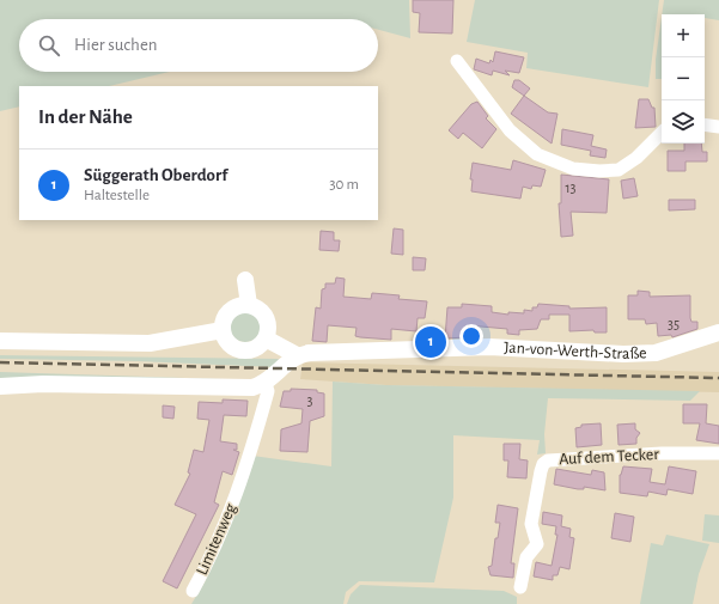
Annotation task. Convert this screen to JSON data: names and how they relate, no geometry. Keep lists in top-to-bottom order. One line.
{"streets":{"main road":["Jan-von-Werth-Straße"],"street":["Auf dem Tecker","Limitenweg"]},"house_numbers":["13","35","3"],"page":{"map_buttons":["+","−"],"search":"Hier suchen","heading":"In der Nähe","list":[{"mark":"1","name":"Süggerath Oberdorf","note":"Haltestelle","value":"30 m"}],"pins":"1"}}
